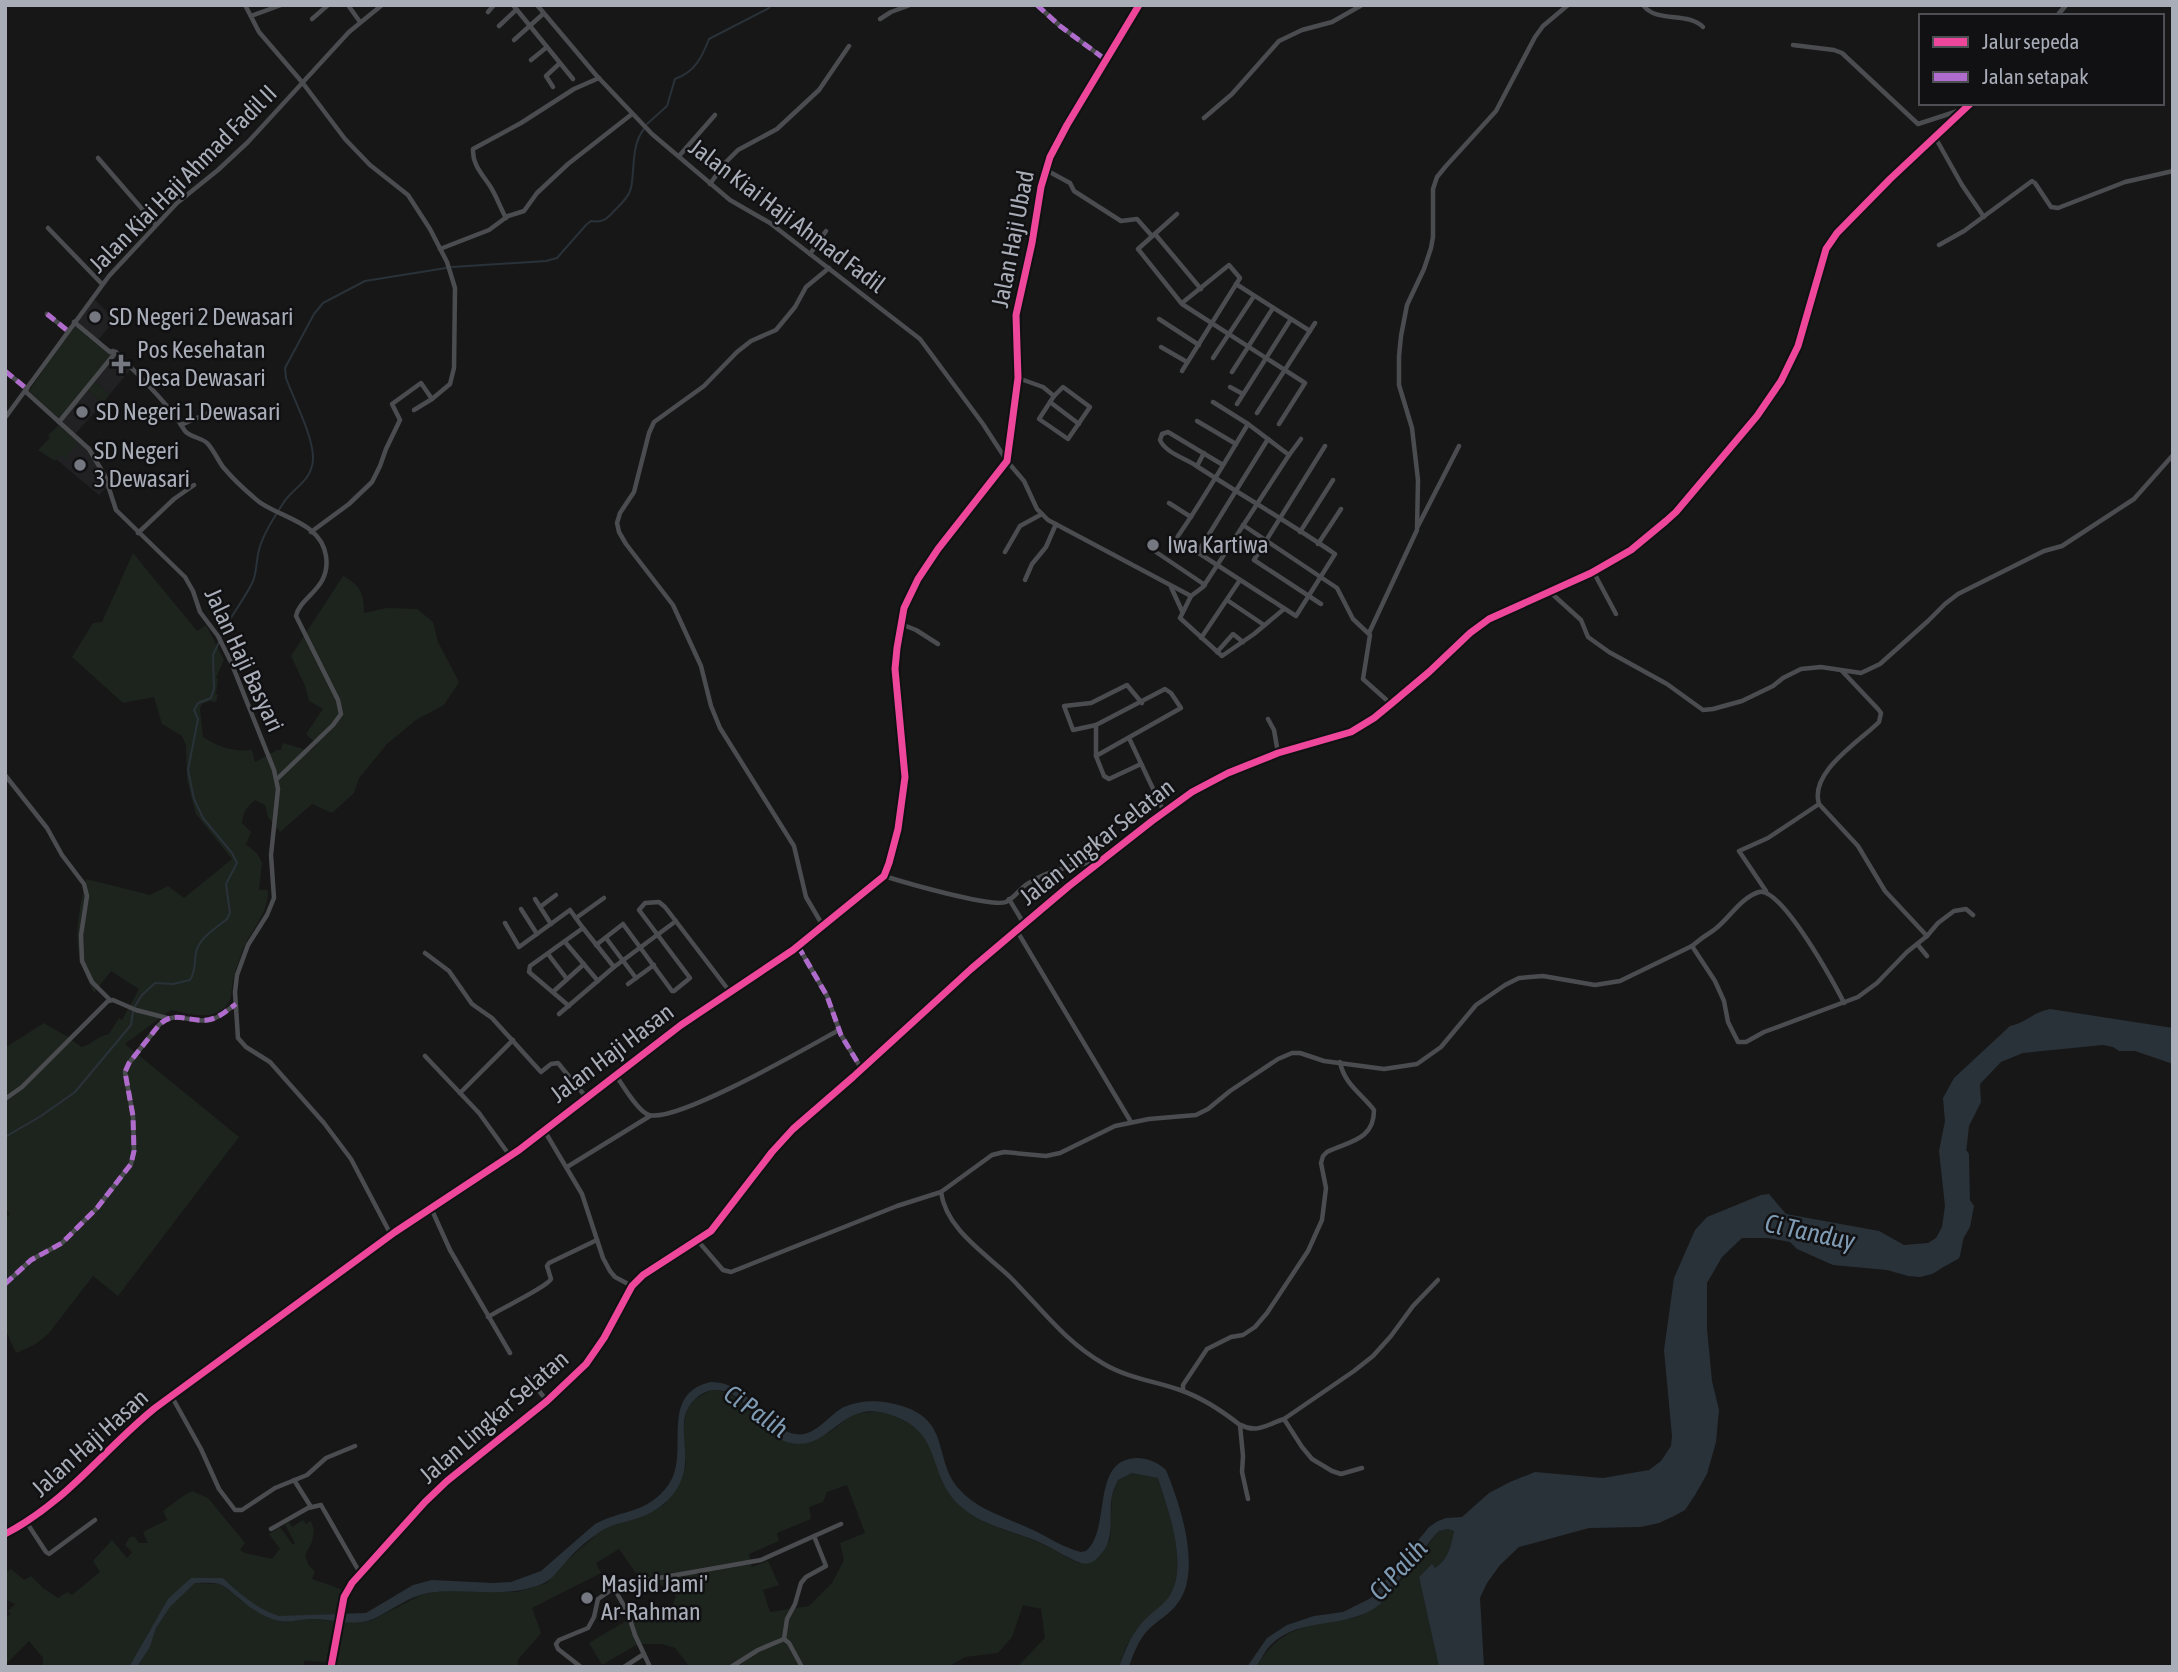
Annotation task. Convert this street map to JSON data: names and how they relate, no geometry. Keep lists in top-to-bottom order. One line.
{"streets":{"street":["Jalan Kiai Haji Ahmad Fadil II","Jalan Kiai Haji Ahmad Fadil","Jalan Haji Ubad","Jalan Haji Basyari","Jalan Lingkar Selatan","Jalan Haji Hasan"]},"crossings":[["Jalan Kiai Haji Ahmad Fadil II","Jalan Haji Basyari"],["Jalan Kiai Haji Ahmad Fadil","Jalan Haji Ubad"],["Jalan Haji Basyari","Jalan Haji Hasan"]],"water":["Ci Tanduy","Ci Palih"],"places":{"other":["SD Negeri 2 Dewasari","SD Negeri 1 Dewasari","SD Negeri 3 Dewasari","Iwa Kartiwa","Masjid Jami' Ar-Rahman"],"health":["Pos Kesehatan Desa Dewasari"]},"legend":["Jalur sepeda","Jalan setapak"]}
